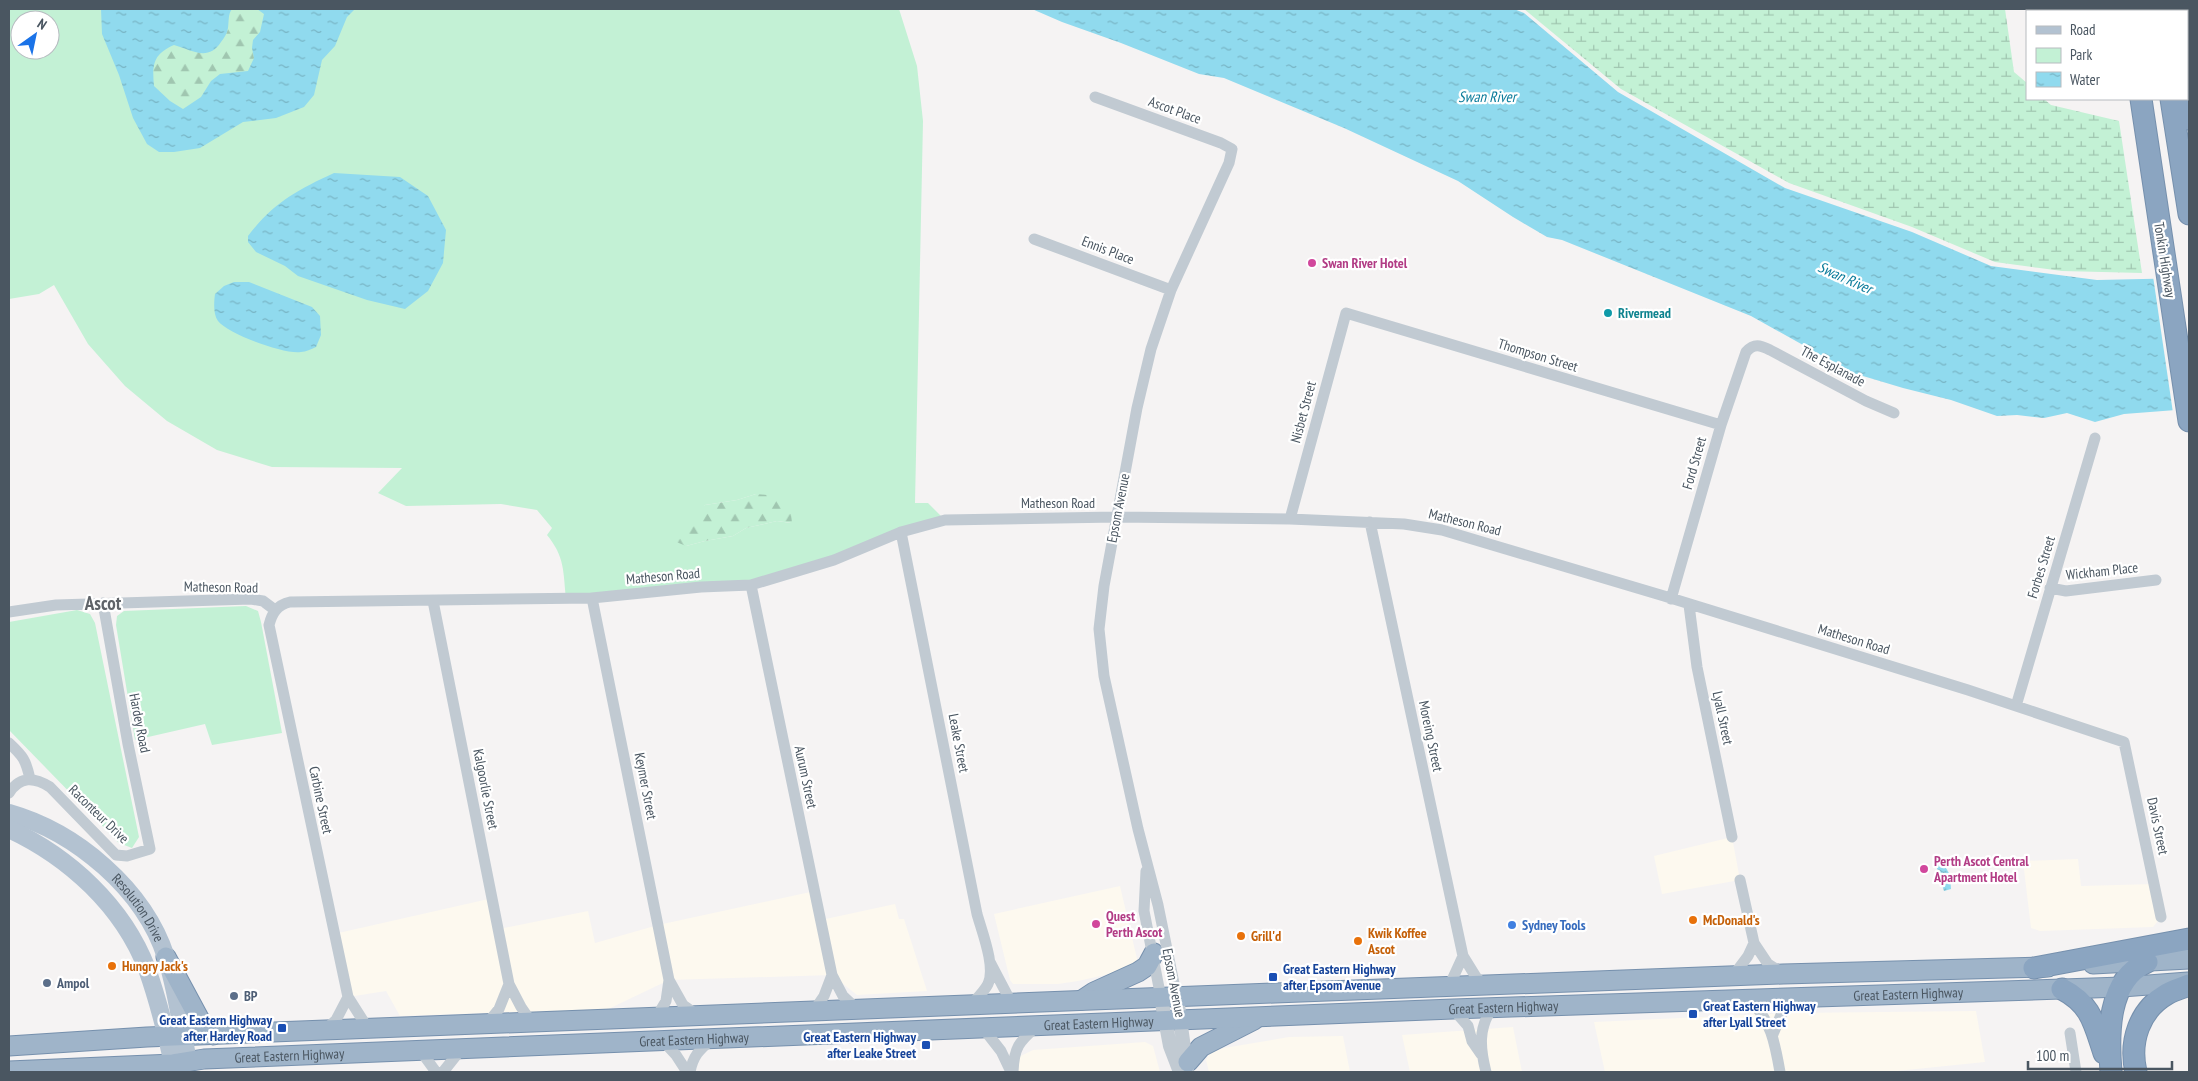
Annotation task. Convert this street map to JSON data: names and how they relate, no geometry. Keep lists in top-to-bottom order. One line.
{"streets":{"highway":["Tonkin Highway","Great Eastern Highway"],"main road":["Resolution Drive"],"street":["Ascot Place","Ennis Place","Thompson Street","The Esplanade","Nisbet Street","Ford Street","Matheson Road","Epsom Avenue","Forbes Street","Wickham Place","Lyall Street","Hardey Road","Moreing Street","Leake Street","Aurum Street","Keymer Street","Kalgoorlie Street","Carbine Street","Raconteur Drive","Davis Street"]},"crossings":[["Ascot Place","Epsom Avenue"],["Ennis Place","Epsom Avenue"],["Thompson Street","Nisbet Street"],["Thompson Street","Ford Street"],["The Esplanade","Ford Street"],["Nisbet Street","Matheson Road"],["Ford Street","Matheson Road"],["Matheson Road","Epsom Avenue"],["Matheson Road","Forbes Street"],["Matheson Road","Lyall Street"],["Matheson Road","Hardey Road"],["Matheson Road","Moreing Street"],["Matheson Road","Leake Street"],["Matheson Road","Aurum Street"],["Matheson Road","Keymer Street"],["Matheson Road","Kalgoorlie Street"],["Matheson Road","Carbine Street"],["Matheson Road","Davis Street"],["Epsom Avenue","Great Eastern Highway"],["Forbes Street","Wickham Place"],["Hardey Road","Raconteur Drive"],["Moreing Street","Great Eastern Highway"],["Leake Street","Great Eastern Highway"],["Aurum Street","Great Eastern Highway"],["Keymer Street","Great Eastern Highway"],["Kalgoorlie Street","Great Eastern Highway"],["Carbine Street","Great Eastern Highway"],["Resolution Drive","Great Eastern Highway"]],"districts":["Ascot"],"water":["Swan River"],"places":{"other":["Swan River Hotel","Rivermead","Perth Ascot Central Apartment Hotel","McDonald's","Quest Perth Ascot","Sydney Tools","Grill'd","Kwik Koffee Ascot","Hungry Jack's","Ampol","BP"],"transit":["Great Eastern Highway after Epsom Avenue","Great Eastern Highway after Lyall Street","Great Eastern Highway after Hardey Road","Great Eastern Highway after Leake Street"]},"legend":["Road","Park","Water"],"scale_bar":"100 m","north":"top right"}
